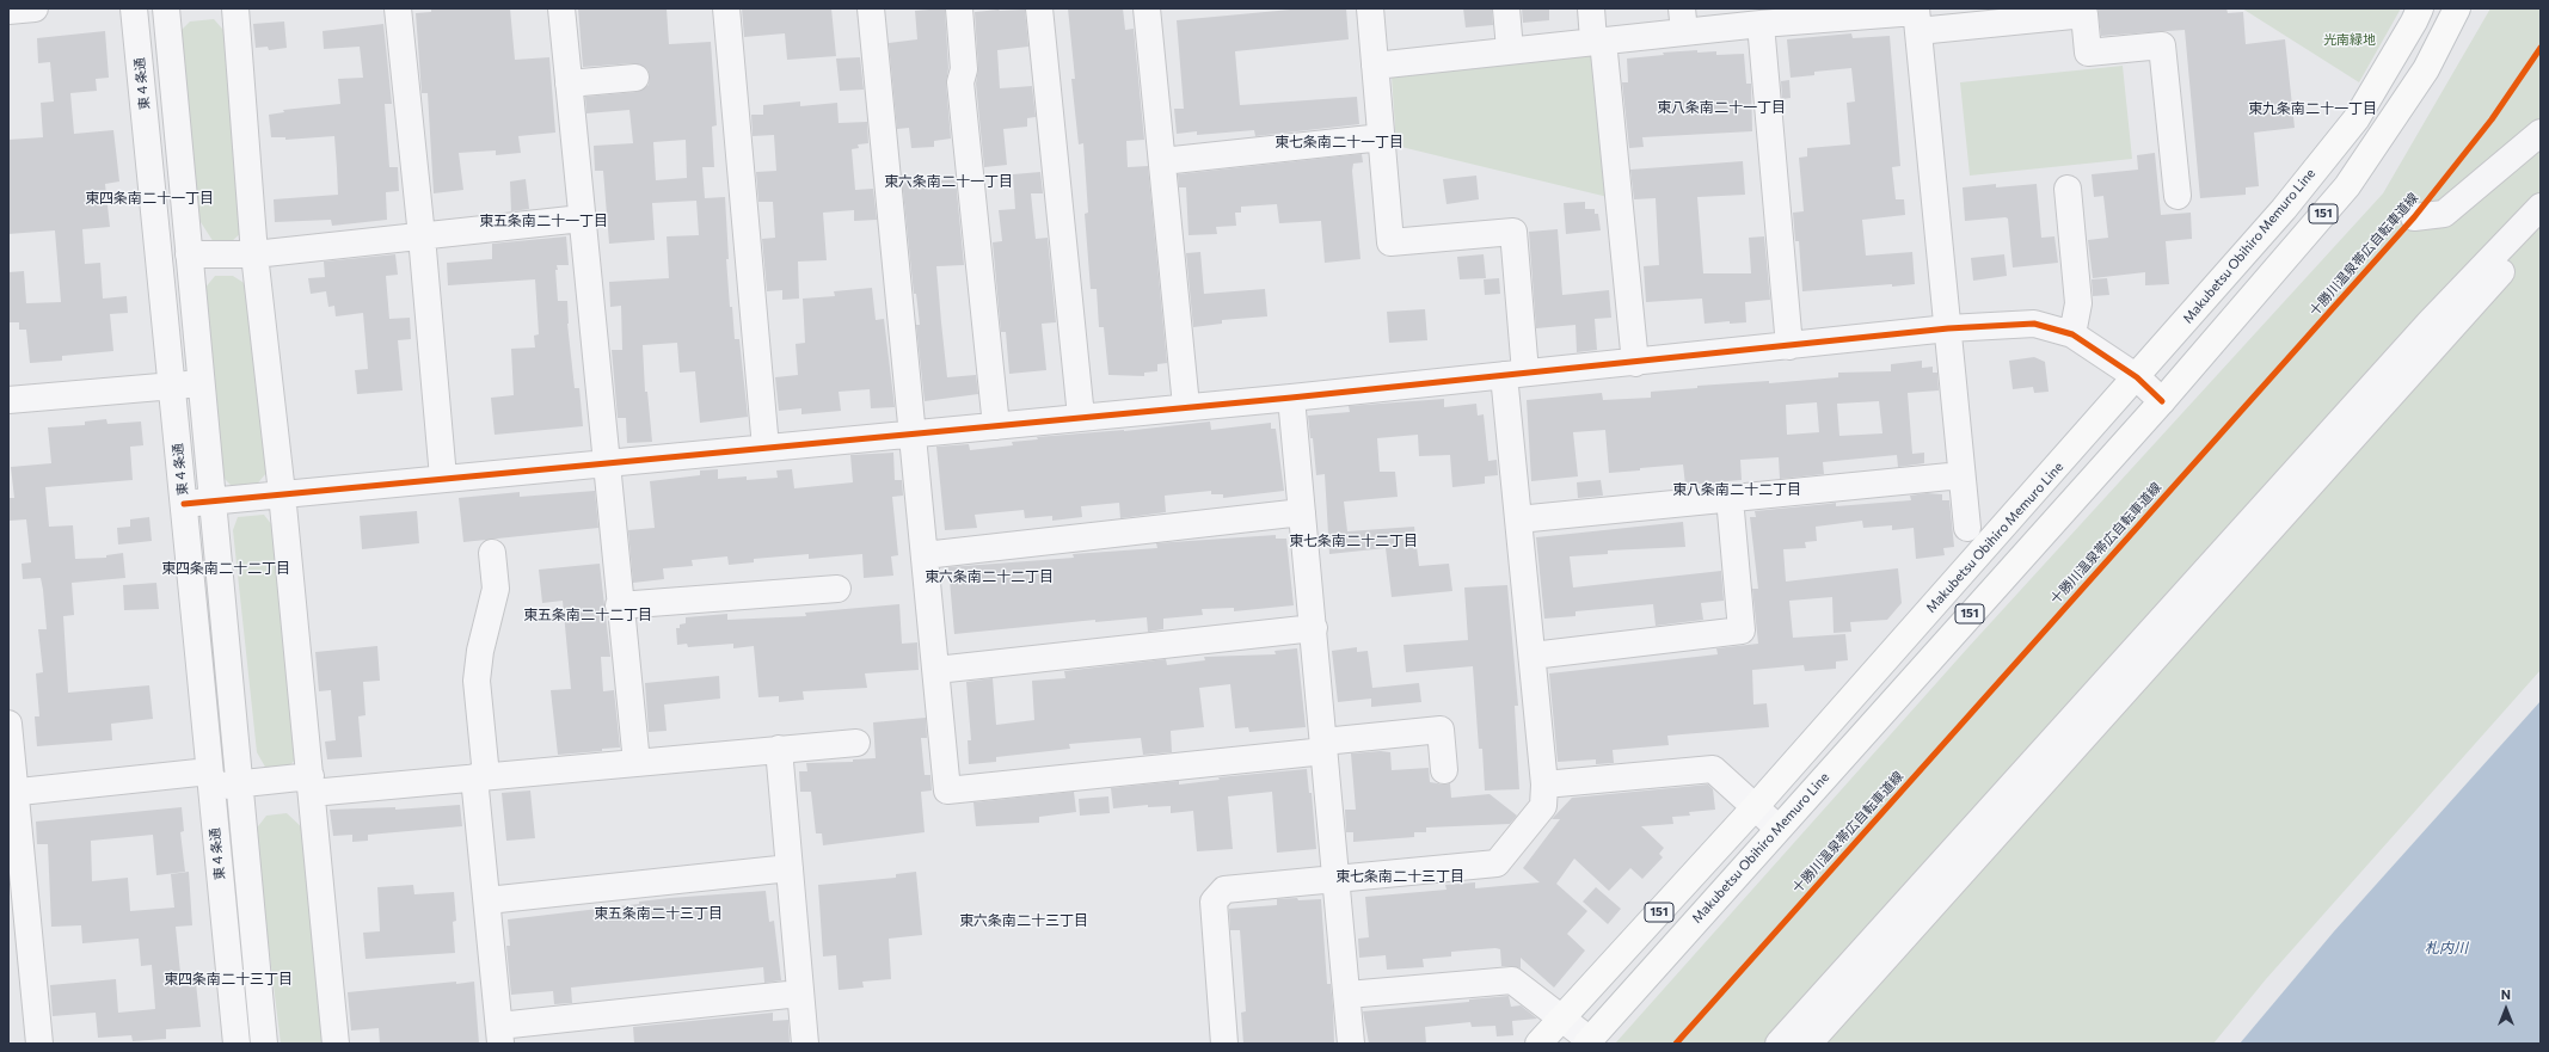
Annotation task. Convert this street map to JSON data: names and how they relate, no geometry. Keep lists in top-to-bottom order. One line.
{"streets":{"main road":["151","Makubetsu Obihiro Memuro Line"],"street":["東４条通"],"cycle path":["十勝川温泉帯広自転車道線"]},"districts":["東八条南二十一丁目","東九条南二十一丁目","東七条南二十一丁目","東六条南二十一丁目","東四条南二十一丁目","東五条南二十一丁目","東八条南二十二丁目","東七条南二十二丁目","東四条南二十二丁目","東六条南二十二丁目","東五条南二十二丁目","東七条南二十三丁目","東五条南二十三丁目","東六条南二十三丁目","東四条南二十三丁目"],"water":["札内川"],"parks":["光南緑地"],"north":"top"}
